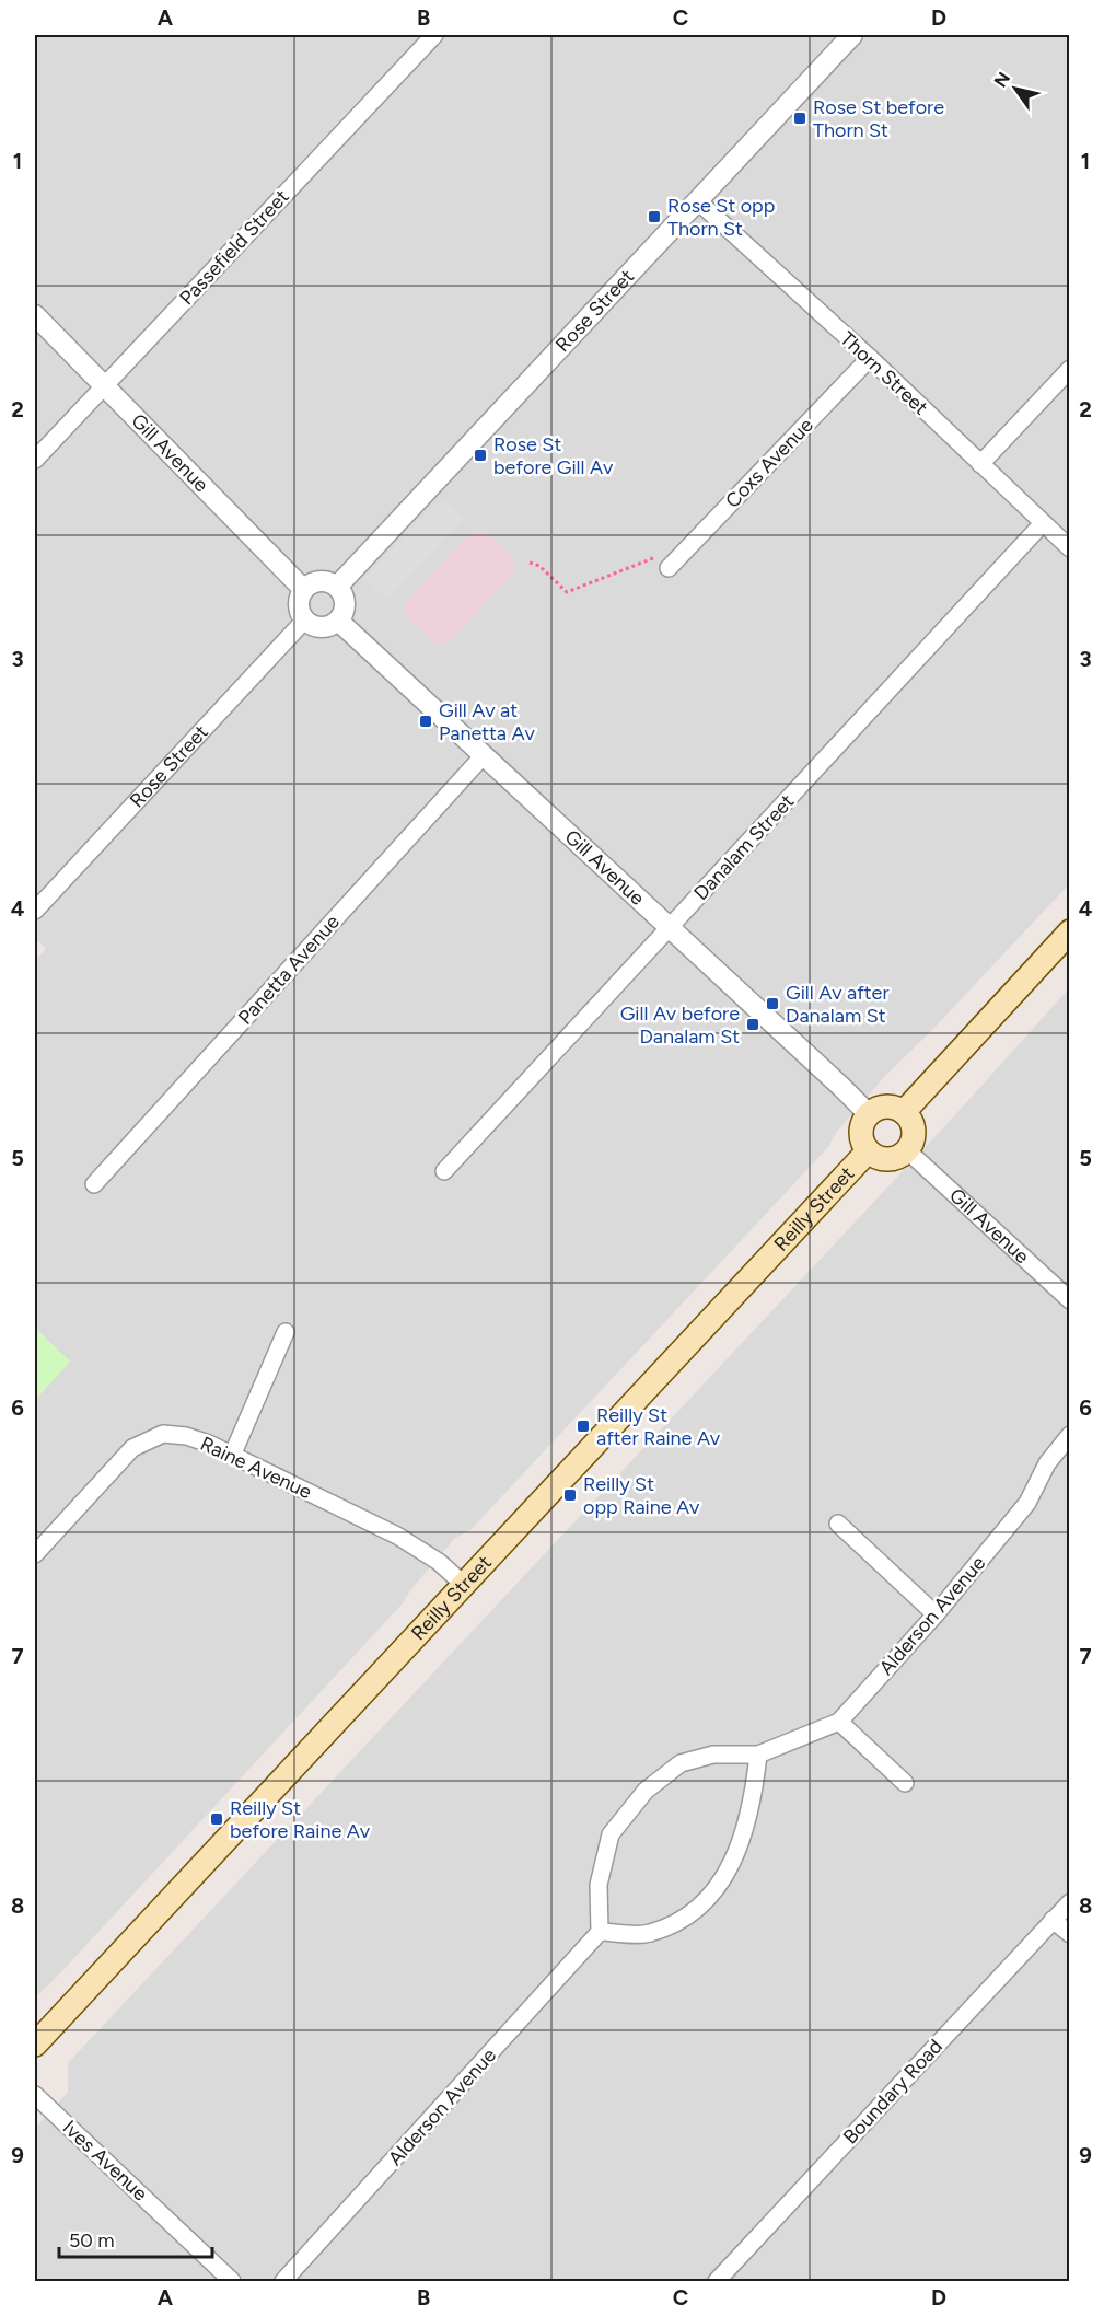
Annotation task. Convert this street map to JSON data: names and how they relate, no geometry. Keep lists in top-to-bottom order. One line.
{"streets":{"main road":["Reilly Street"],"street":["Passefield Street","Rose Street","Thorn Street","Gill Avenue","Coxs Avenue","Danalam Street","Panetta Avenue","Raine Avenue","Alderson Avenue","Boundary Road","Ives Avenue"]},"crossings":[["Passefield Street","Gill Avenue"],["Rose Street","Thorn Street"],["Rose Street","Gill Avenue"],["Thorn Street","Coxs Avenue"],["Thorn Street","Danalam Street"],["Gill Avenue","Danalam Street"],["Gill Avenue","Panetta Avenue"],["Gill Avenue","Reilly Street"],["Reilly Street","Raine Avenue"]],"places":{"transit":["Rose St before Thorn St","Rose St opp Thorn St","Rose St before Gill Av","Gill Av at Panetta Av","Gill Av after Danalam St","Gill Av before Danalam St","Reilly St after Raine Av","Reilly St opp Raine Av","Reilly St before Raine Av"]},"scale_bar":"50 m","north":"top left","grid":{"columns":["A","B","C","D"],"rows":["1","2","3","4","5","6","7","8","9"]}}
